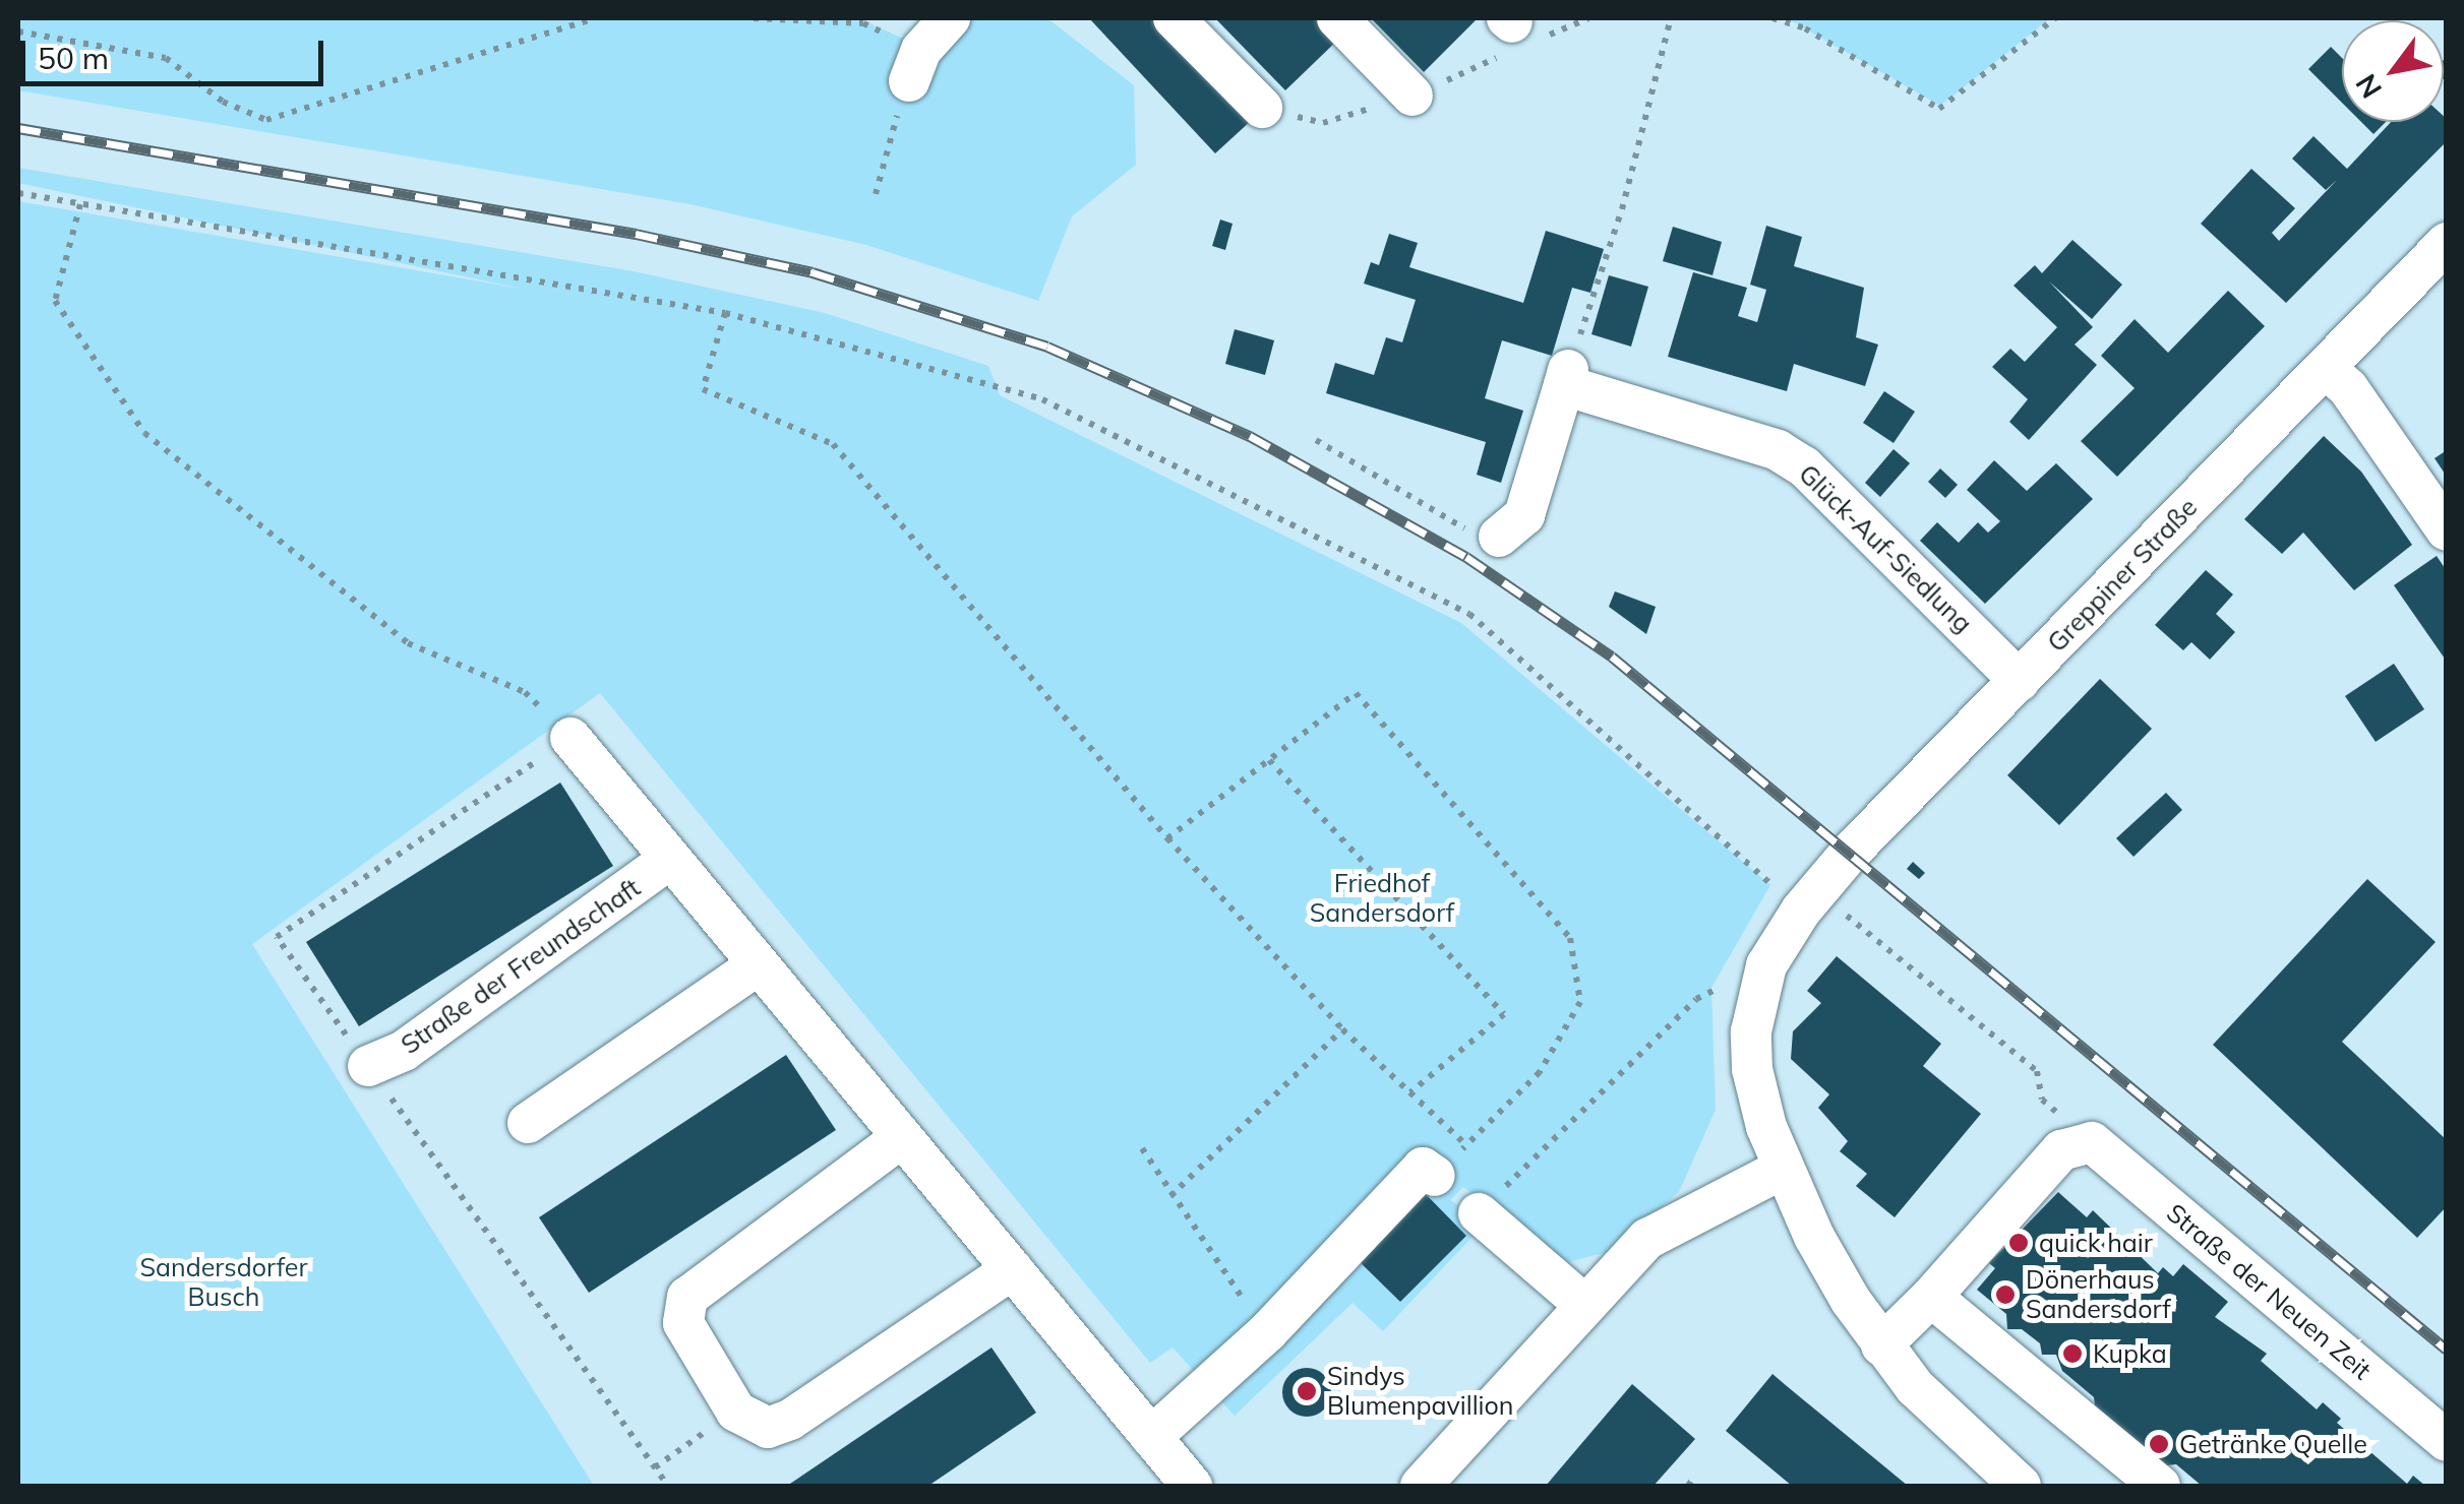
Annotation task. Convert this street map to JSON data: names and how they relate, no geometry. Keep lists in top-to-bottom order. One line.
{"streets":{"street":["Glück-Auf-Siedlung","Greppiner Straße","Straße der Freundschaft","Straße der Neuen Zeit"]},"crossings":[["Glück-Auf-Siedlung","Greppiner Straße"]],"parks":["Friedhof Sandersdorf","Sandersdorfer Busch"],"places":["quick hair","Dönerhaus Sandersdorf","Kupka","Sindys Blumenpavillion","Getränke Quelle"],"scale_bar":"50 m","north":"bottom left"}
